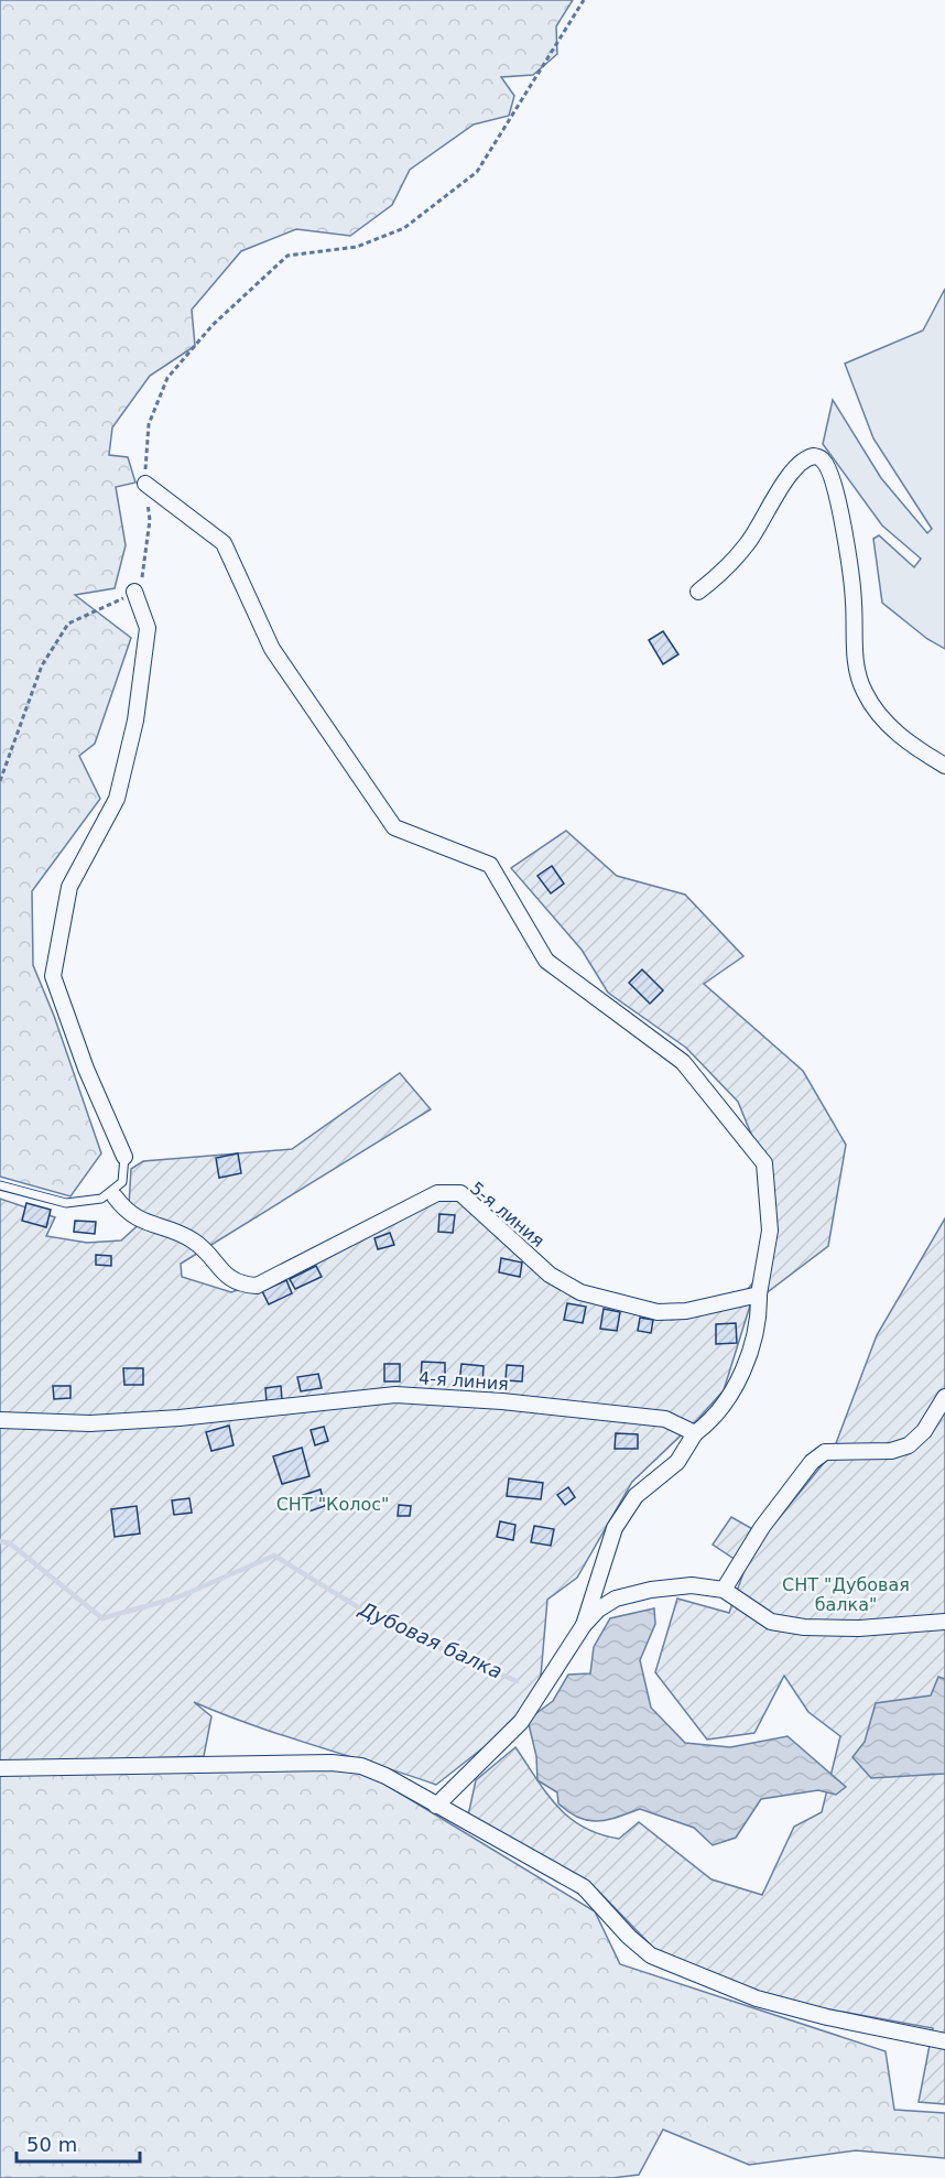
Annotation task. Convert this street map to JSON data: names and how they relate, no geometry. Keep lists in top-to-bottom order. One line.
{"streets":{"street":["5-я линия","4-я линия"]},"water":["Дубовая балка"],"parks":["СНТ \"Колос\"","СНТ \"Дубовая балка\""],"scale_bar":"50 m"}
